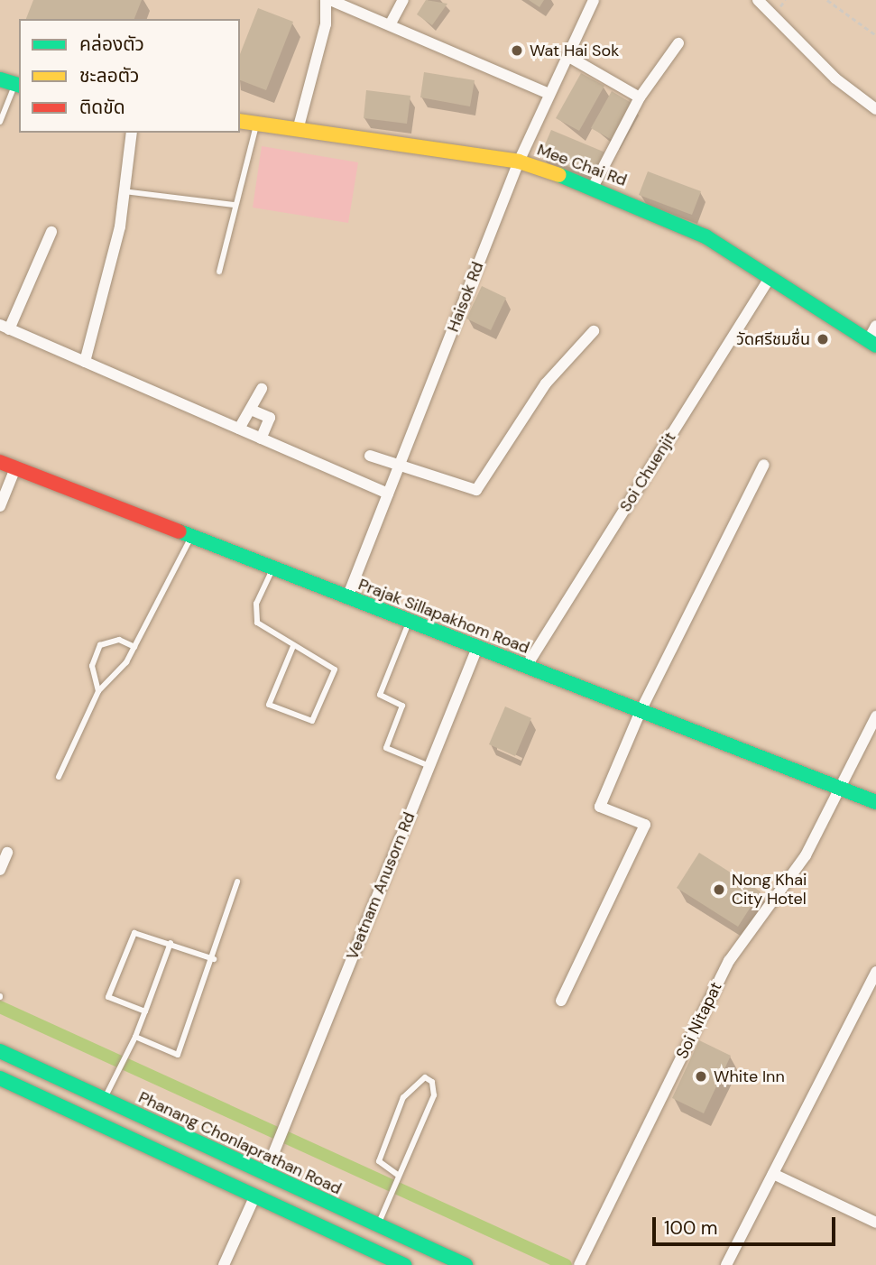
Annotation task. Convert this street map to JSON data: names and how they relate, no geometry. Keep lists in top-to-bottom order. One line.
{"streets":{"street":["Mee Chai Rd","Haisok Rd","Soi Chuenjit","Prajak Sillapakhom Road","Veatnam Anusorn Rd","Soi Nitapat","Phanang Chonlaprathan Road"]},"crossings":[["Mee Chai Rd","Haisok Rd"],["Mee Chai Rd","Soi Chuenjit"],["Haisok Rd","Prajak Sillapakhom Road"],["Soi Chuenjit","Prajak Sillapakhom Road"],["Prajak Sillapakhom Road","Veatnam Anusorn Rd"],["Prajak Sillapakhom Road","Soi Nitapat"],["Veatnam Anusorn Rd","Phanang Chonlaprathan Road"]],"places":["Wat Hai Sok","วัดศรีชมชื่น","Nong Khai City Hotel","White Inn"],"legend":["คล่องตัว","ชะลอตัว","ติดขัด"],"scale_bar":"100 m"}
